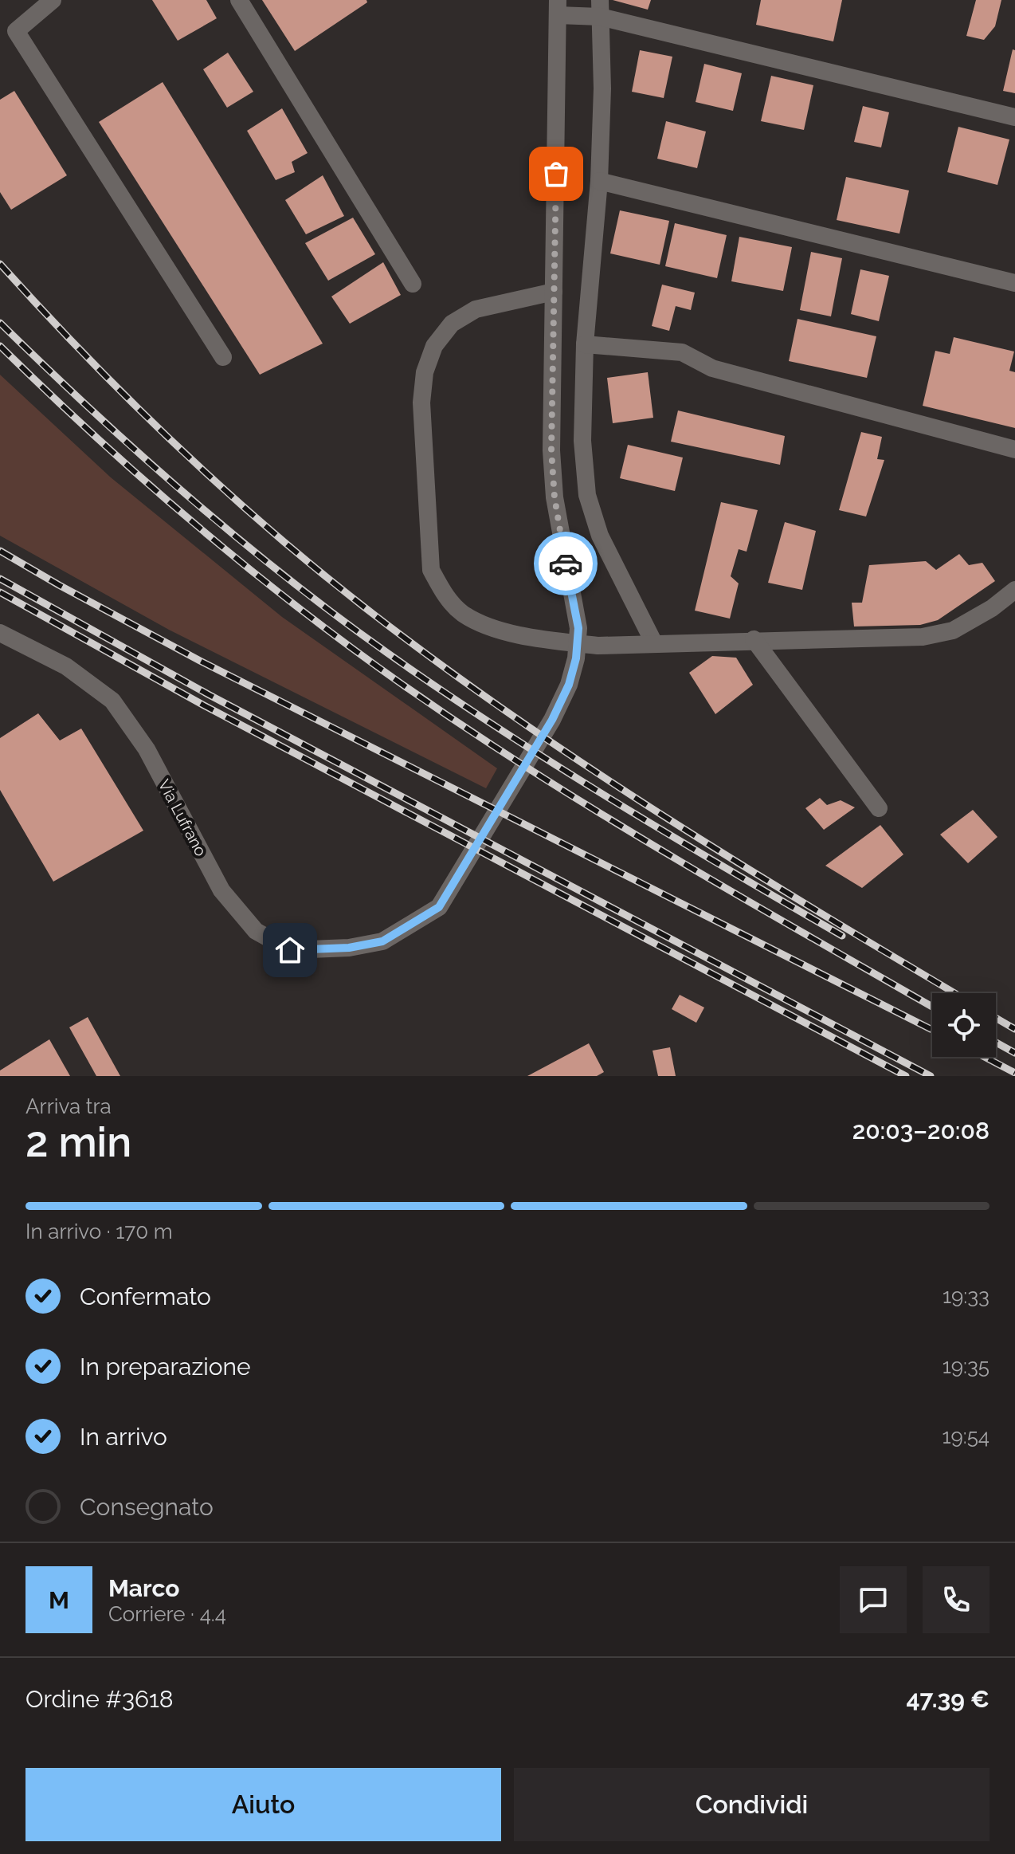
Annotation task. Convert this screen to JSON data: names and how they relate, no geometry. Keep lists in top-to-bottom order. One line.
{"streets":{"street":["Via Lufrano"]},"page":{"heading":["2 min","Arriva tra","20:03–20:08"],"panel":["Marco","Corriere · 4.4","Ordine #3618","47.39 €"],"bar":"In arrivo · 170 m","list":[["Confermato","19:33"],["In preparazione","19:35"],["In arrivo","19:54"],"Consegnato"],"round":"M","buttons":["Aiuto","Condividi"]}}
